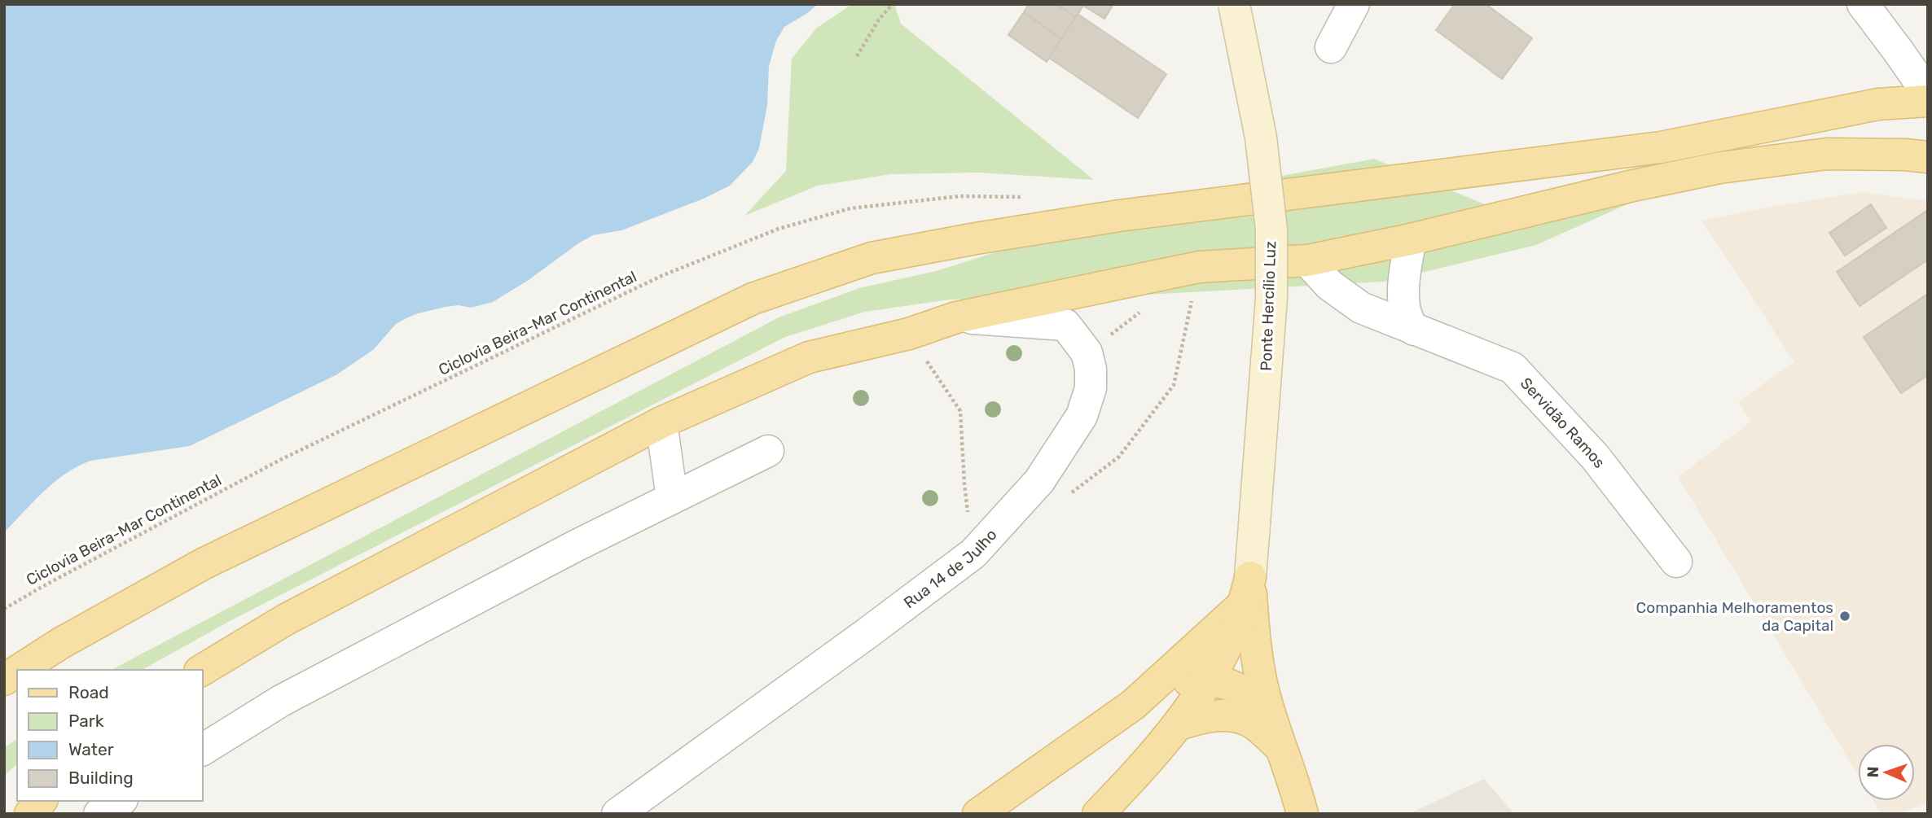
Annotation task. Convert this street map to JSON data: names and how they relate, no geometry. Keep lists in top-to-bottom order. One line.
{"streets":{"main road":["Ponte Hercílio Luz"],"street":["Servidão Ramos","Rua 14 de Julho"],"path":["Ciclovia Beira-Mar Continental"]},"places":["Companhia Melhoramentos da Capital"],"legend":["Road","Park","Water","Building"],"north":"left"}
